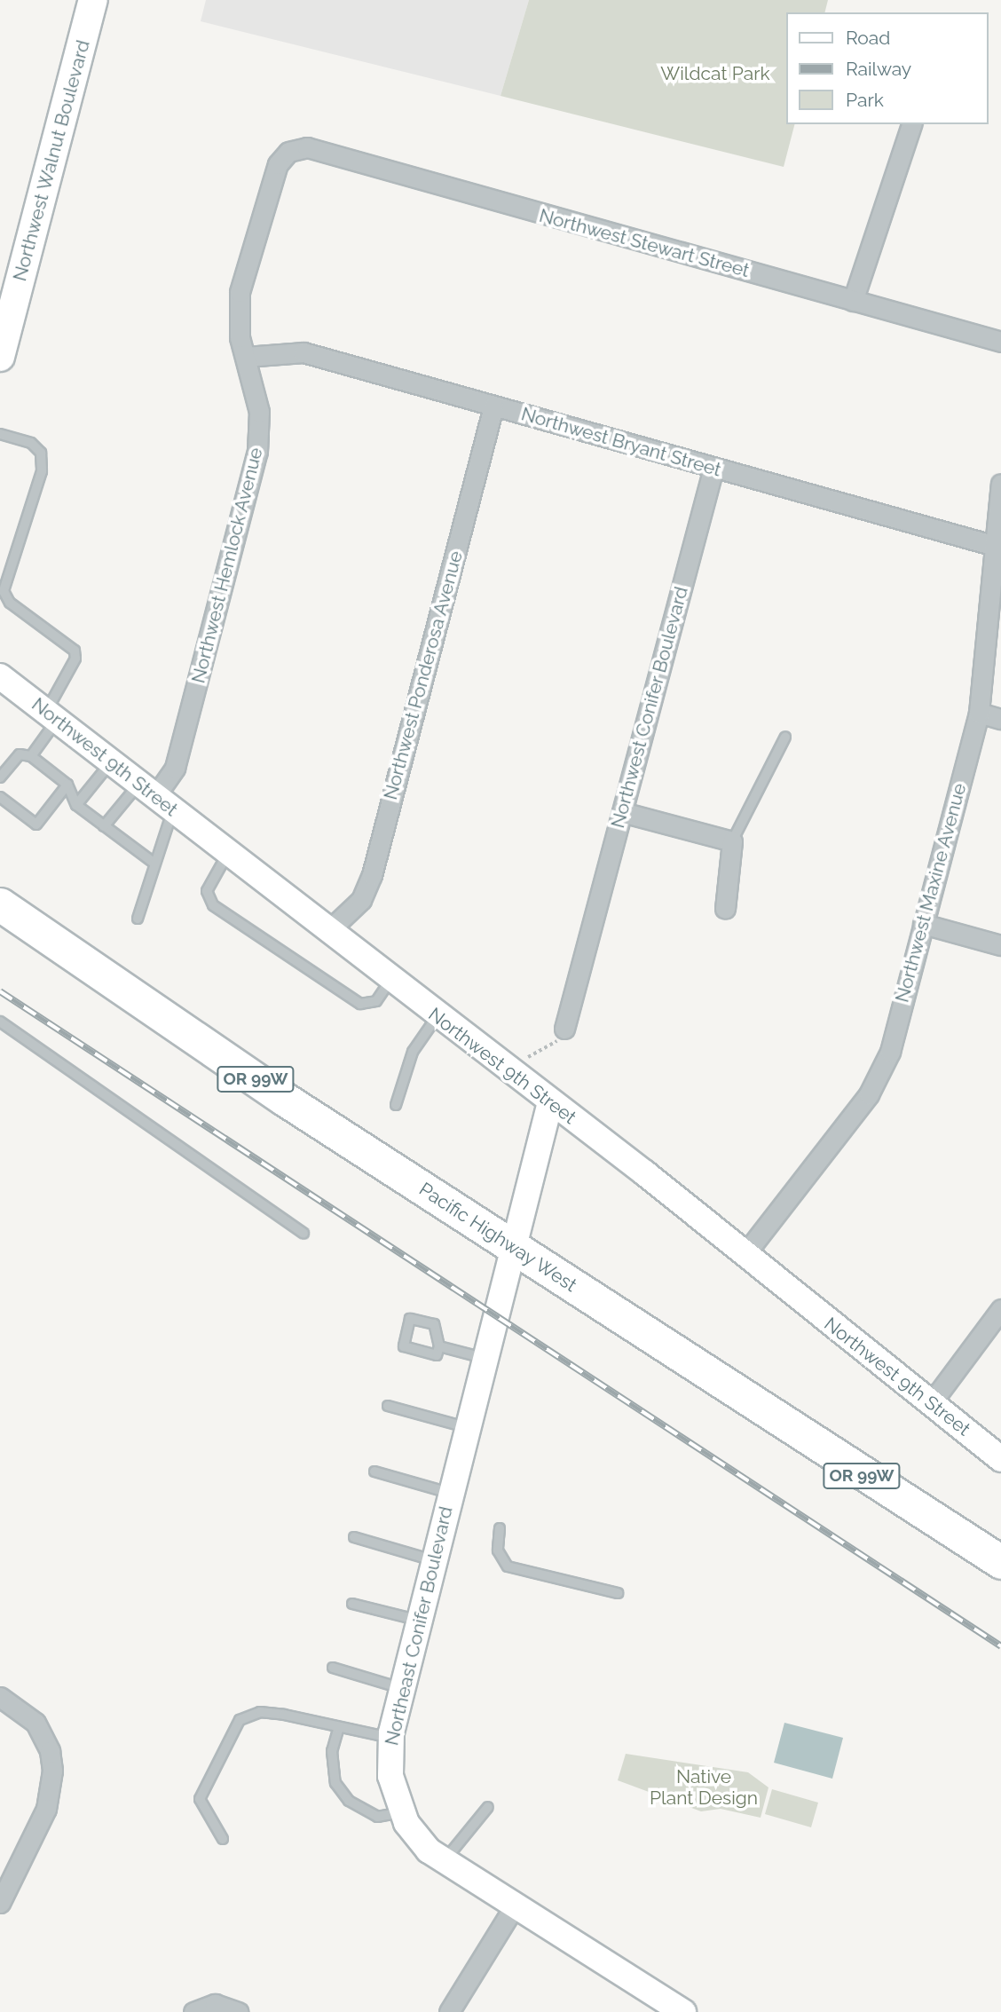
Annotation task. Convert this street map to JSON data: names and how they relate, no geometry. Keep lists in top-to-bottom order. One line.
{"streets":{"highway":["OR 99W","Pacific Highway West"],"main road":["Northwest Walnut Boulevard"],"street":["Northwest Stewart Street","Northwest Bryant Street","Northwest Hemlock Avenue","Northwest Ponderosa Avenue","Northwest Conifer Boulevard","Northwest 9th Street","Northwest Maxine Avenue","Northeast Conifer Boulevard"]},"crossings":[["Northwest Stewart Street","Northwest Hemlock Avenue"],["Northwest Bryant Street","Northwest Hemlock Avenue"],["Northwest Bryant Street","Northwest Ponderosa Avenue"],["Northwest Bryant Street","Northwest Conifer Boulevard"],["Northwest Bryant Street","Northwest Maxine Avenue"],["Northwest Hemlock Avenue","Northwest 9th Street"],["Northwest Ponderosa Avenue","Northwest 9th Street"],["Northwest 9th Street","Northwest Maxine Avenue"],["Northwest 9th Street","Northeast Conifer Boulevard"],["Pacific Highway West","Northeast Conifer Boulevard"]],"parks":["Wildcat Park","Native Plant Design"],"legend":["Road","Railway","Park"]}
